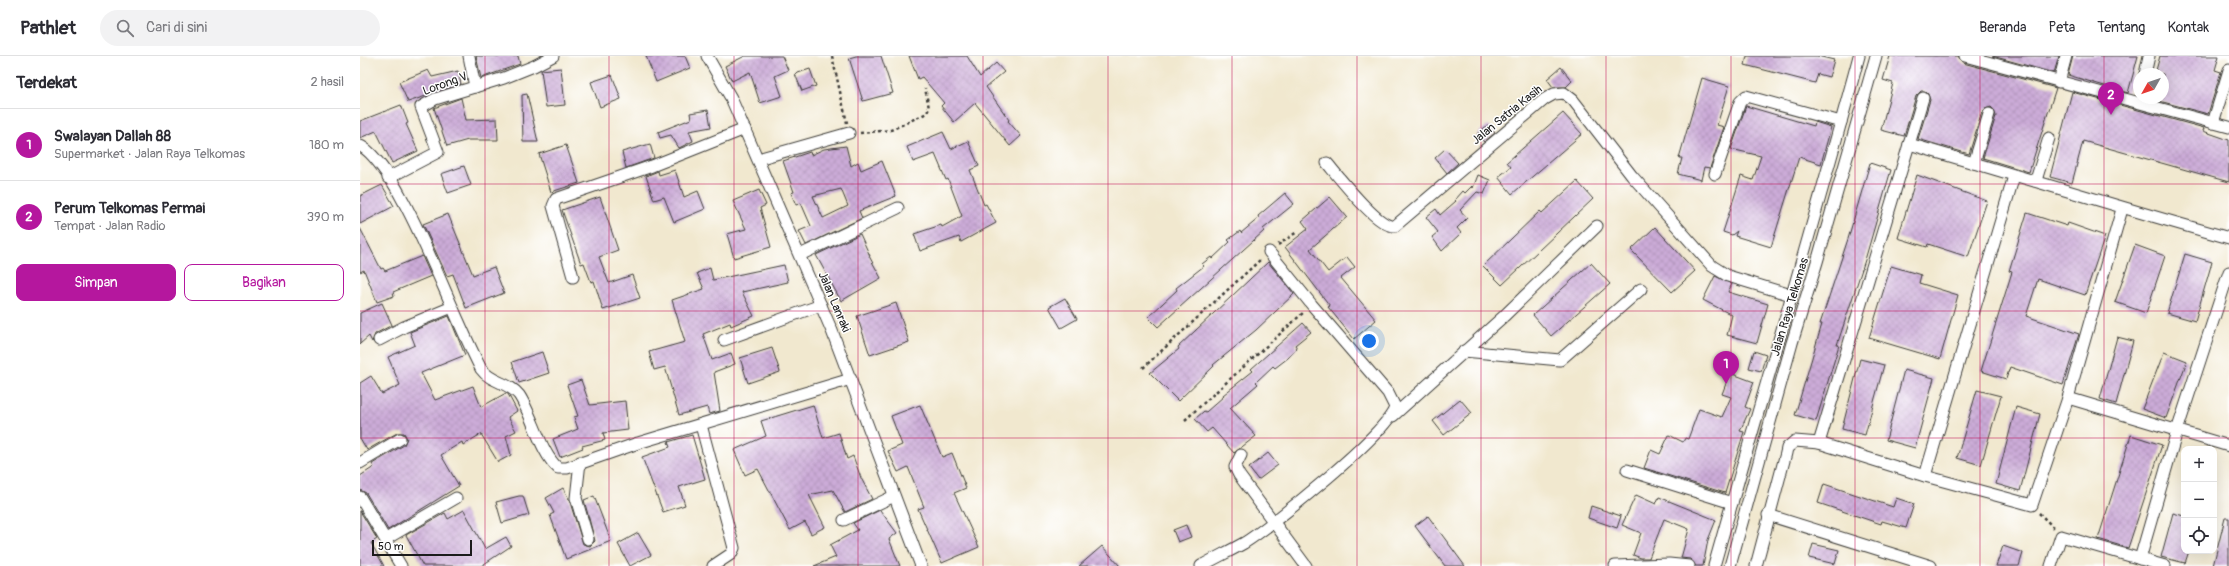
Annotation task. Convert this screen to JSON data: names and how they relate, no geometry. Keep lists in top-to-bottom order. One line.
{"streets":{"street":["Lorong V","Jalan Satria Kasih","Jalan Lanraki","Jalan Raya Telkomas"]},"crossings":[["Jalan Satria Kasih","Jalan Raya Telkomas"]],"scale_bar":"50 m","north":"bottom left","page":{"header":"Pathlet","search":"Cari di sini","nav":["Beranda","Peta","Tentang","Kontak"],"heading":["Terdekat","2 hasil"],"pins":["2","1"],"list":[{"mark":"1","name":"Swalayan Dallah 88","note":"Supermarket · Jalan Raya Telkomas","value":"180 m"},{"mark":"2","name":"Perum Telkomas Permai","note":"Tempat · Jalan Radio","value":"390 m"}],"buttons":["Simpan","Bagikan"],"map_buttons":["+","−"],"scale":"50 m"}}
